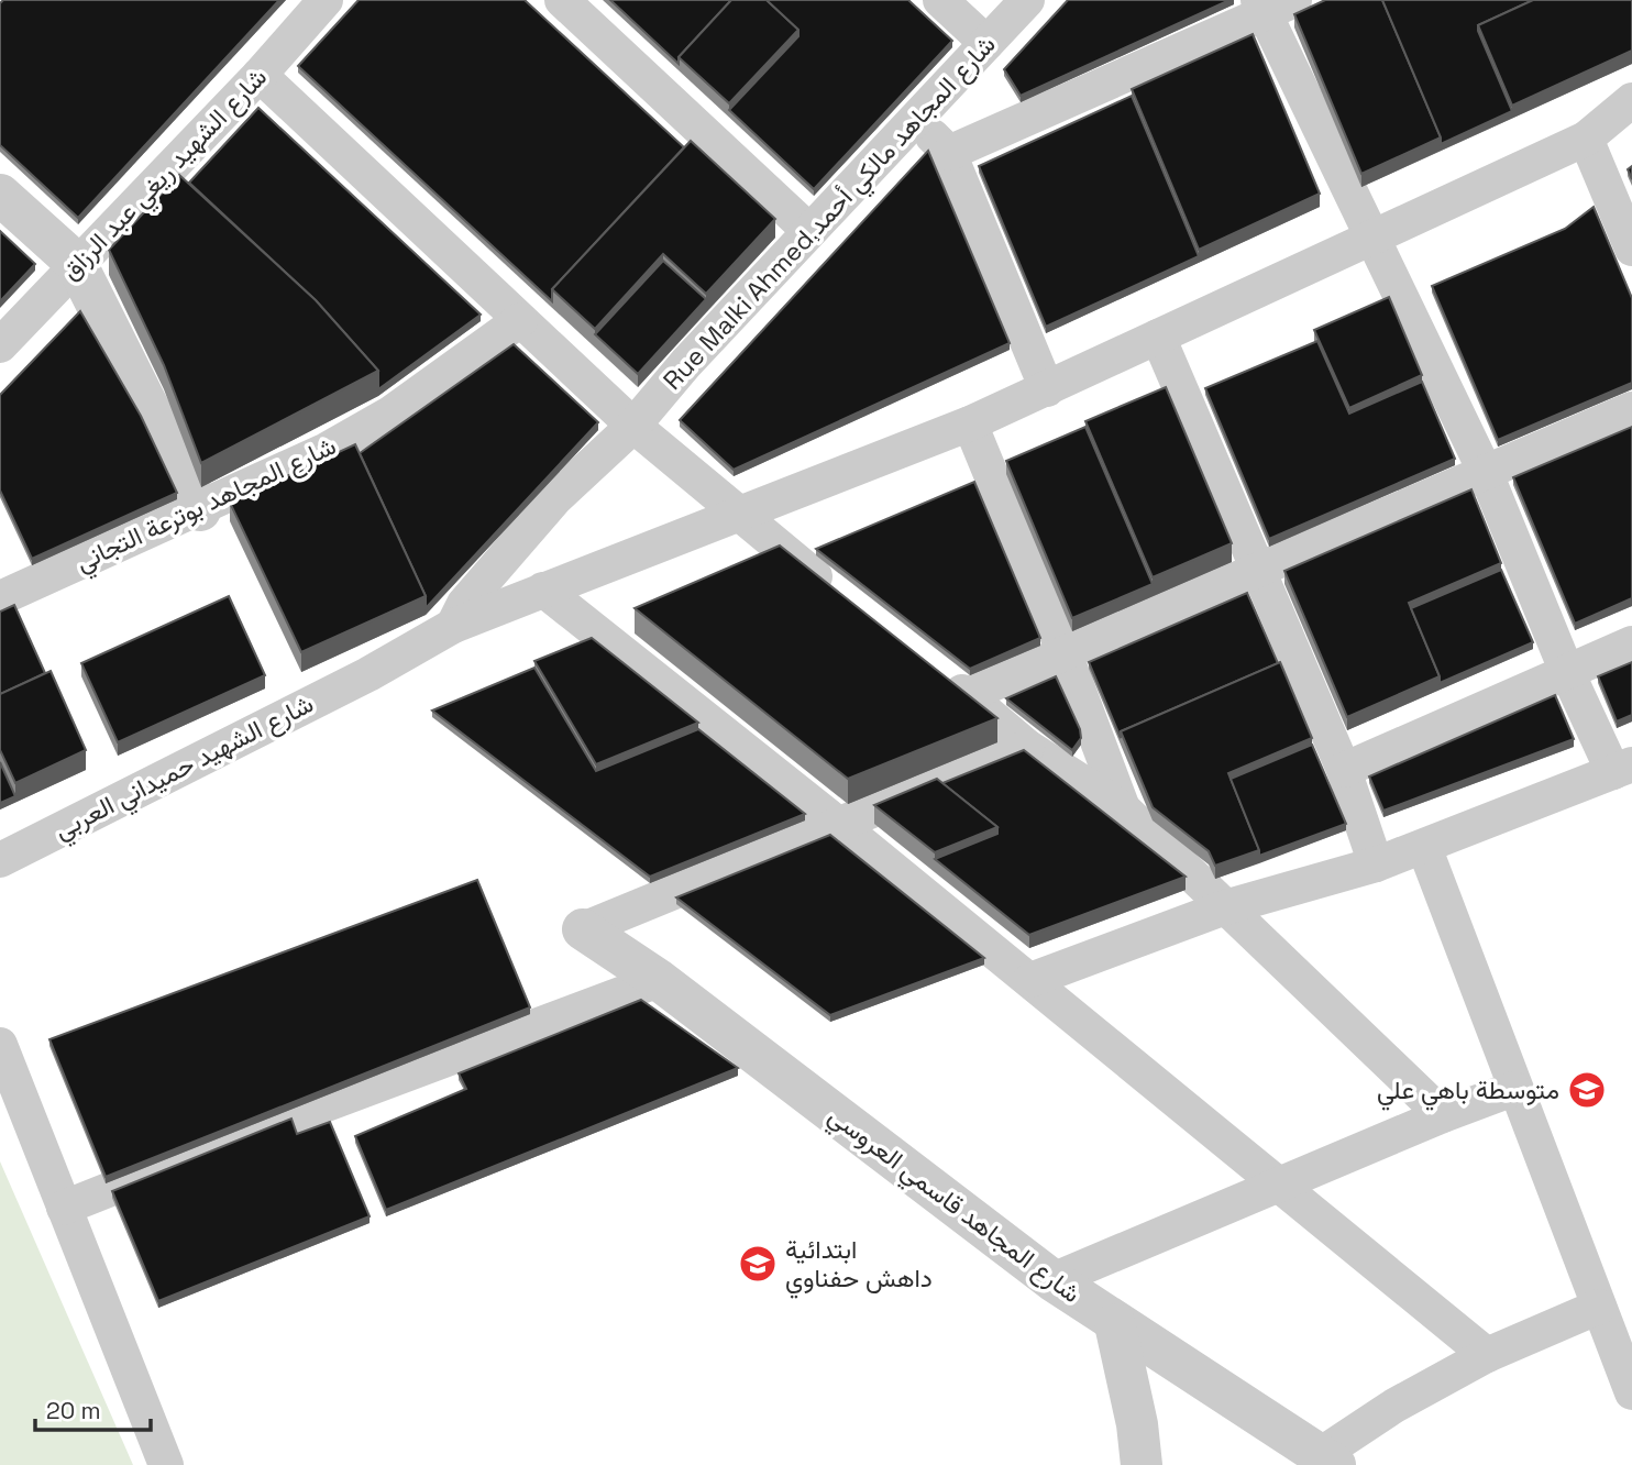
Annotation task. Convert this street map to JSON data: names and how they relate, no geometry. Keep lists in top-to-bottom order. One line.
{"streets":{"street":["شارع الشهيد ريغي عبد الرزاق","Rue Malki Ahmed,شارع المجاهد مالكي أحمد","شارع المجاهد بوترعة التجاني","شارع الشهيد حميداني العربي","شارع المجاهد قاسمي العروسي"]},"crossings":[["Rue Malki Ahmed,شارع المجاهد مالكي أحمد","شارع الشهيد حميداني العربي"]],"places":{"school or university":["متوسطة باهي علي","ابتدائية داهش حفناوي"]},"scale_bar":"20 m"}
